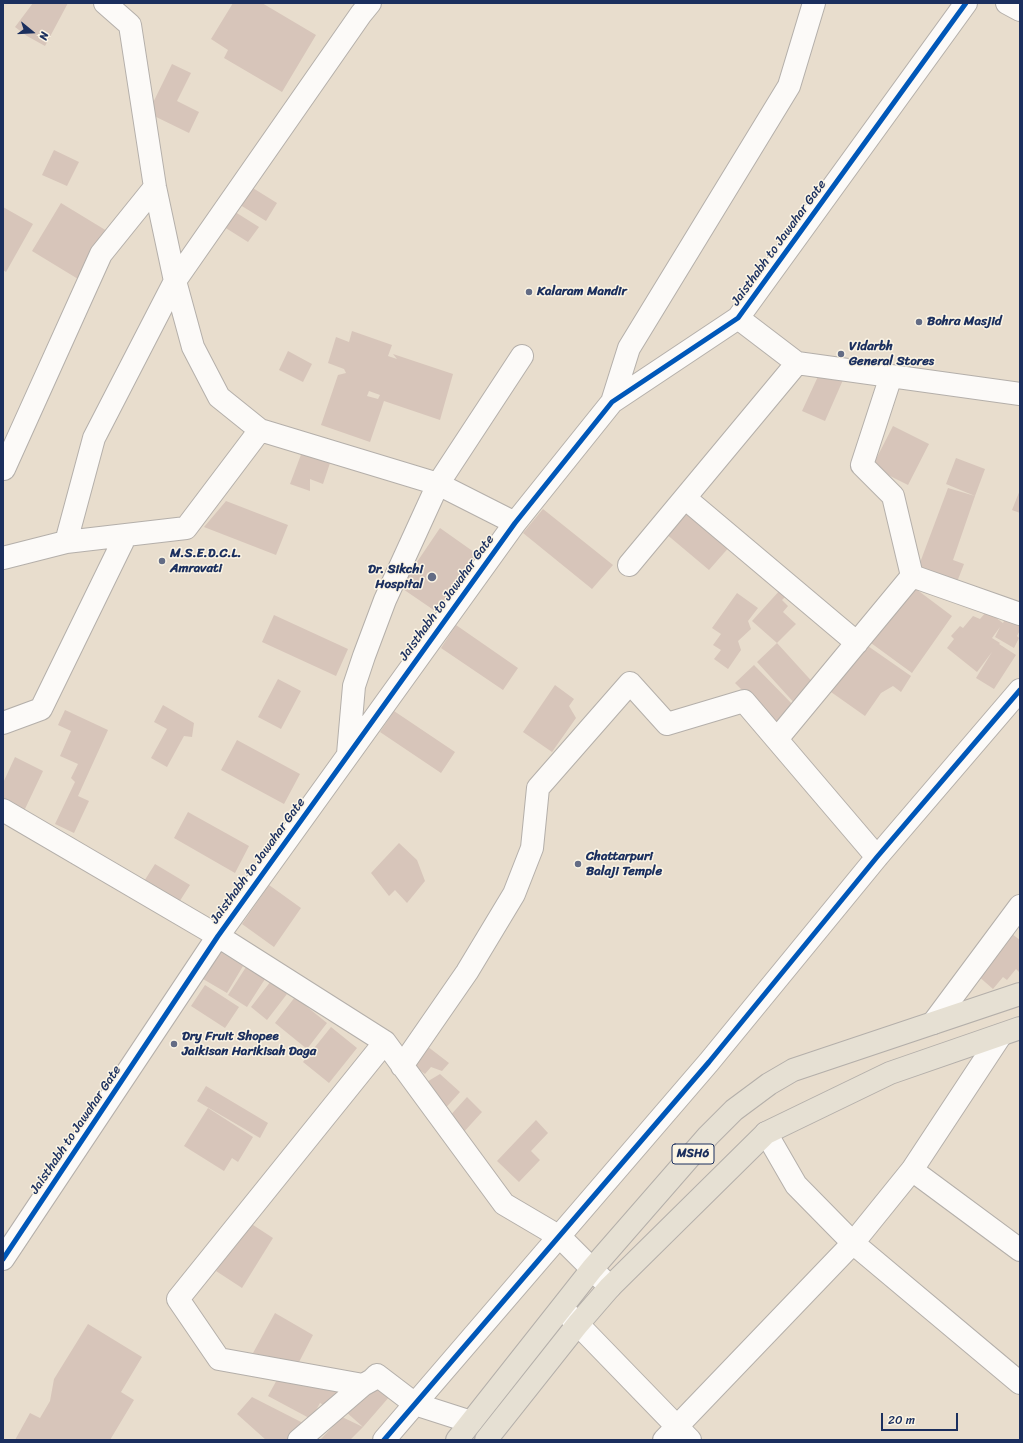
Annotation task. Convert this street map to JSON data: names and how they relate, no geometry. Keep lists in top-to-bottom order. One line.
{"streets":{"main road":["MSH6"],"street":["Jaisthabh to Jawahar Gate"]},"places":["Kalaram Mandir","Bohra Masjid","Vidarbh General Stores","M.S.E.D.C.L. Amravati","Dr. Sikchi Hospital","Chattarpuri Balaji Temple","Dry Fruit Shopee Jaikisan Harikisah Daga"],"scale_bar":"20 m","north":"right"}
